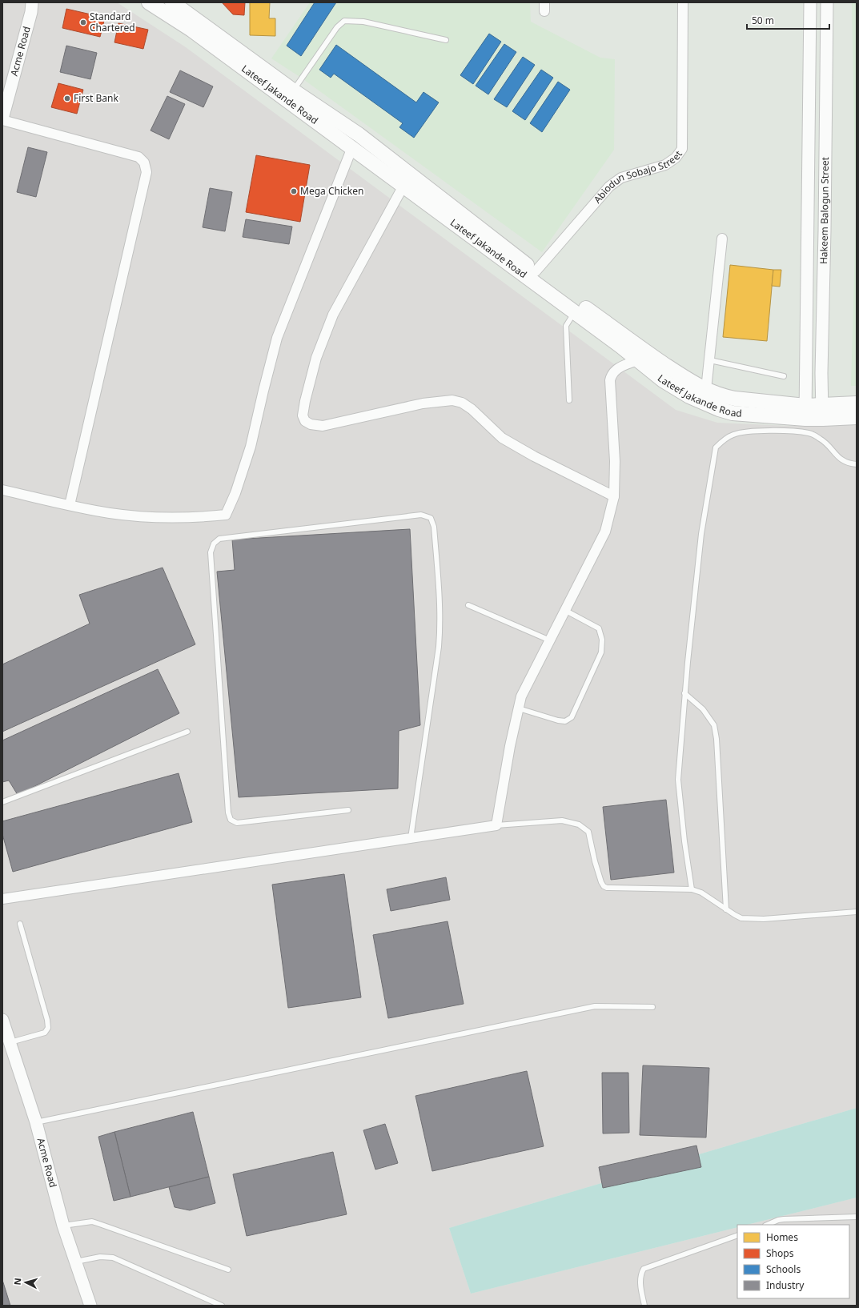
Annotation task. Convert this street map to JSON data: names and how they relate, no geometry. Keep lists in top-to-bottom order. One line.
{"streets":{"main road":["Lateef Jakande Road"],"street":["Acme Road","Abiodun Sobajo Street","Hakeem Balogun Street"]},"crossings":[["Lateef Jakande Road","Abiodun Sobajo Street"],["Lateef Jakande Road","Hakeem Balogun Street"]],"places":["Standard Chartered","First Bank","Mega Chicken"],"legend":["Homes","Shops","Schools","Industry"],"scale_bar":"50 m","north":"left"}
